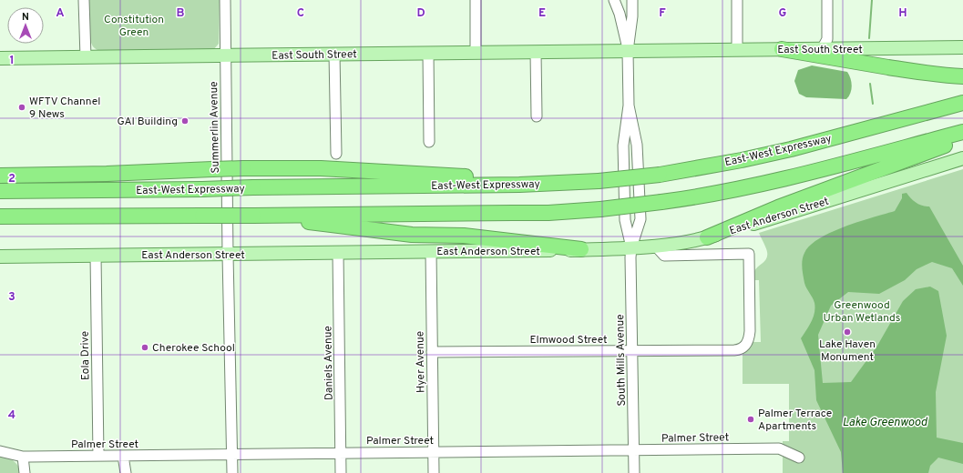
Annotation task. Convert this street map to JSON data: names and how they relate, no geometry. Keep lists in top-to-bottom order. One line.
{"streets":{"highway":["East-West Expressway"],"main road":["East South Street","East Anderson Street"],"street":["Summerlin Avenue","Elmwood Street","Eola Drive","South Mills Avenue","Hyer Avenue","Daniels Avenue","Palmer Street"]},"crossings":[["East South Street","Summerlin Avenue"],["East South Street","South Mills Avenue"],["Summerlin Avenue","East Anderson Street"],["Summerlin Avenue","Palmer Street"],["East Anderson Street","Elmwood Street"],["East Anderson Street","Eola Drive"],["East Anderson Street","South Mills Avenue"],["East Anderson Street","Hyer Avenue"],["East Anderson Street","Daniels Avenue"],["Elmwood Street","South Mills Avenue"],["Elmwood Street","Hyer Avenue"],["Eola Drive","Palmer Street"],["South Mills Avenue","Palmer Street"],["Hyer Avenue","Palmer Street"],["Daniels Avenue","Palmer Street"]],"water":["Lake Greenwood"],"parks":["Constitution Green","Greenwood Urban Wetlands"],"places":["WFTV Channel 9 News","GAI Building","Lake Haven Monument","Cherokee School","Palmer Terrace Apartments"],"north":"top","grid":{"columns":["A","B","C","D","E","F","G","H"],"rows":["1","2","3","4"]}}
